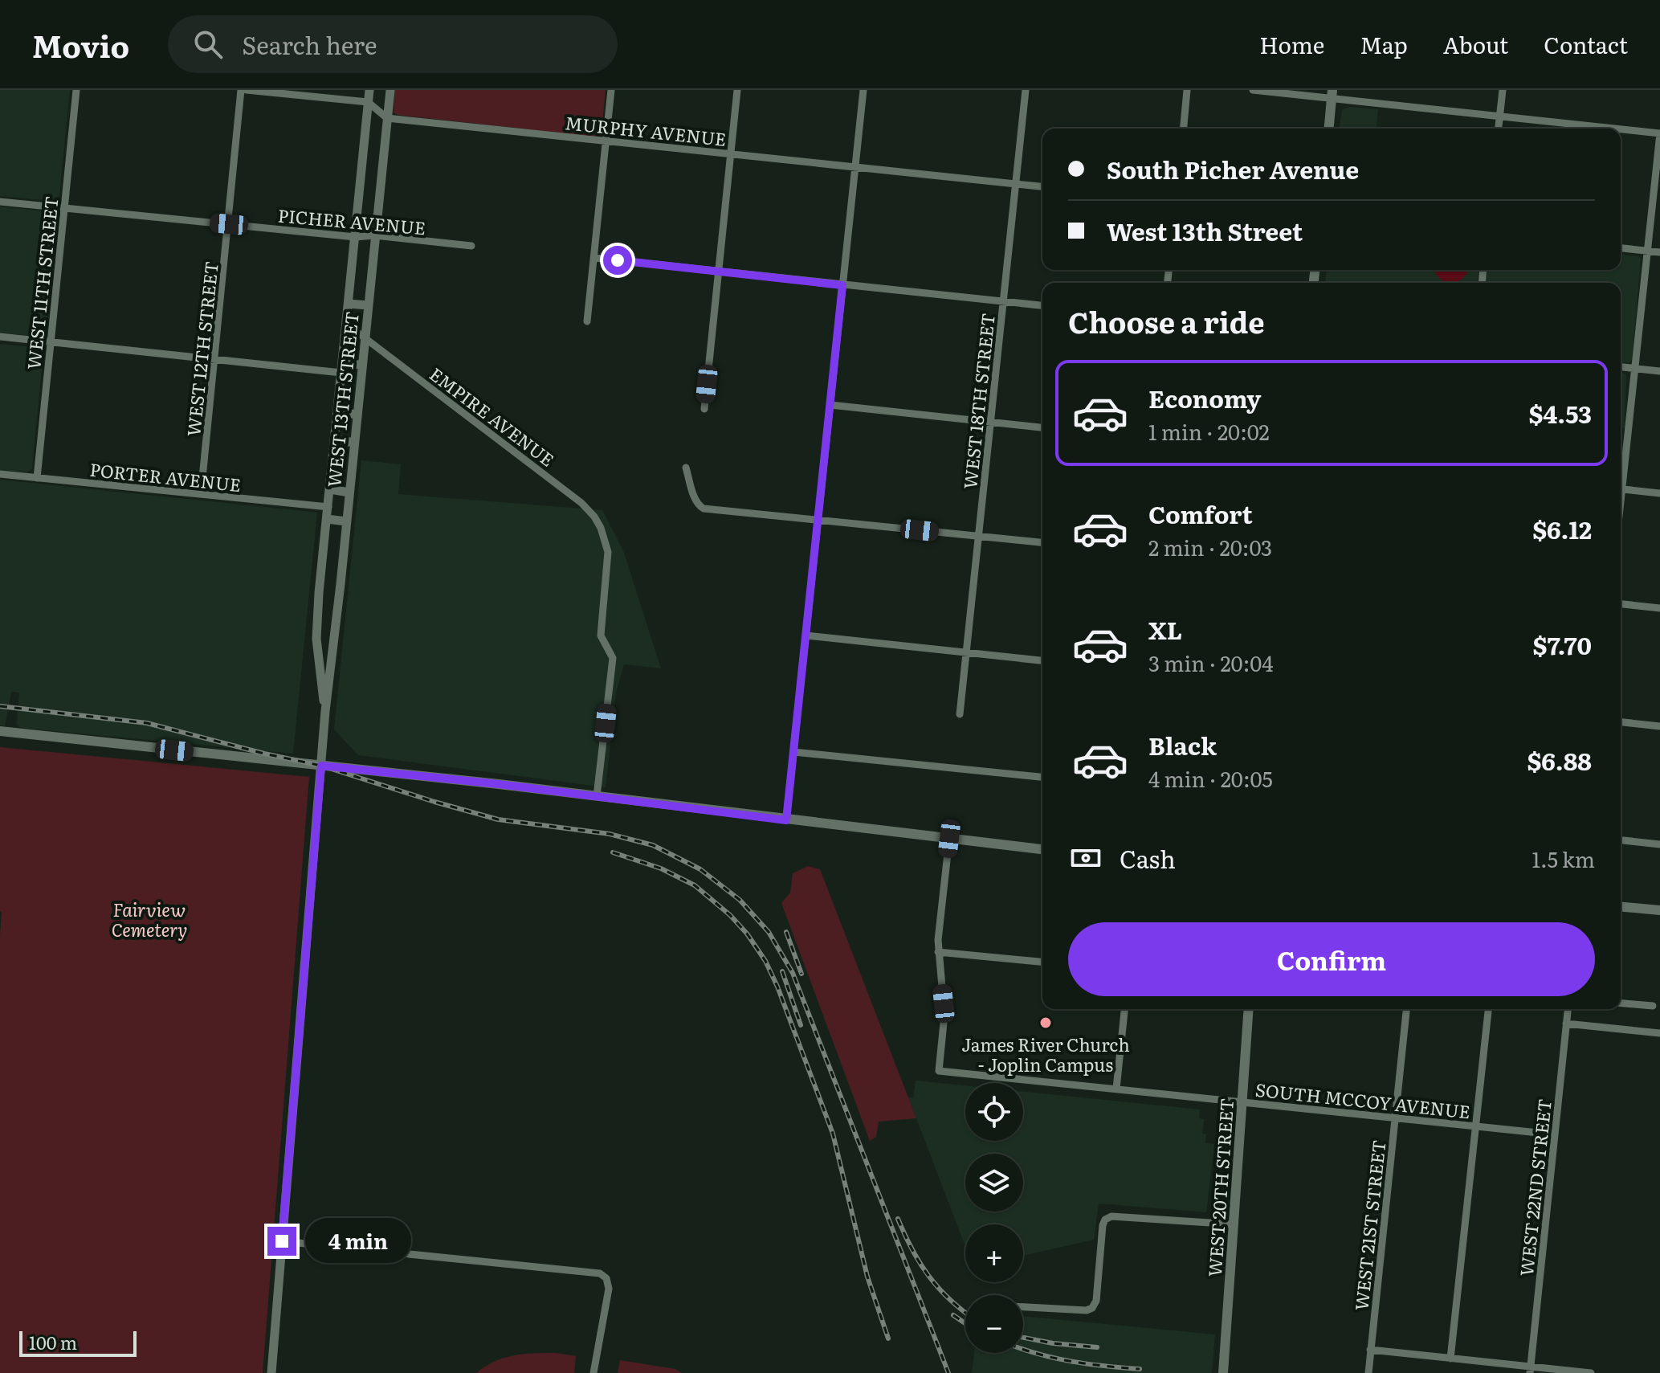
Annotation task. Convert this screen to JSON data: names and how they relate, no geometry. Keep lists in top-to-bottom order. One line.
{"streets":{"main road":["WEST 20TH STREET"],"street":["MURPHY AVENUE","PICHER AVENUE","WEST 11TH STREET","WEST 12TH STREET","WEST 13TH STREET","WEST 18TH STREET","EMPIRE AVENUE","PORTER AVENUE","SOUTH MCCOY AVENUE","WEST 22ND STREET","WEST 21ST STREET"]},"crossings":[["MURPHY AVENUE","WEST 13TH STREET"],["MURPHY AVENUE","WEST 18TH STREET"],["PICHER AVENUE","WEST 11TH STREET"],["PICHER AVENUE","WEST 12TH STREET"],["PICHER AVENUE","WEST 13TH STREET"],["WEST 11TH STREET","PORTER AVENUE"],["WEST 12TH STREET","PORTER AVENUE"],["WEST 13TH STREET","EMPIRE AVENUE"],["WEST 13TH STREET","PORTER AVENUE"],["SOUTH MCCOY AVENUE","WEST 20TH STREET"],["SOUTH MCCOY AVENUE","WEST 22ND STREET"],["SOUTH MCCOY AVENUE","WEST 21ST STREET"]],"parks":["Fairview Cemetery"],"places":["James River Church - Joplin Campus"],"scale_bar":"100 m","page":{"header":"Movio","search":"Search here","nav":["Home","Map","About","Contact"],"banner":["South Picher Avenue","West 13th Street"],"heading":"Choose a ride","list":[{"name":"Economy","note":"1 min · 20:02","value":"$4.53"},{"name":"Comfort","note":"2 min · 20:03","value":"$6.12"},{"name":"XL","note":"3 min · 20:04","value":"$7.70"},{"name":"Black","note":"4 min · 20:05","value":"$6.88"}],"pay":["Cash","1.5 km"],"buttons":"Confirm","map_buttons":["+","−"],"bubble":"4 min","scale":"100 m"}}
